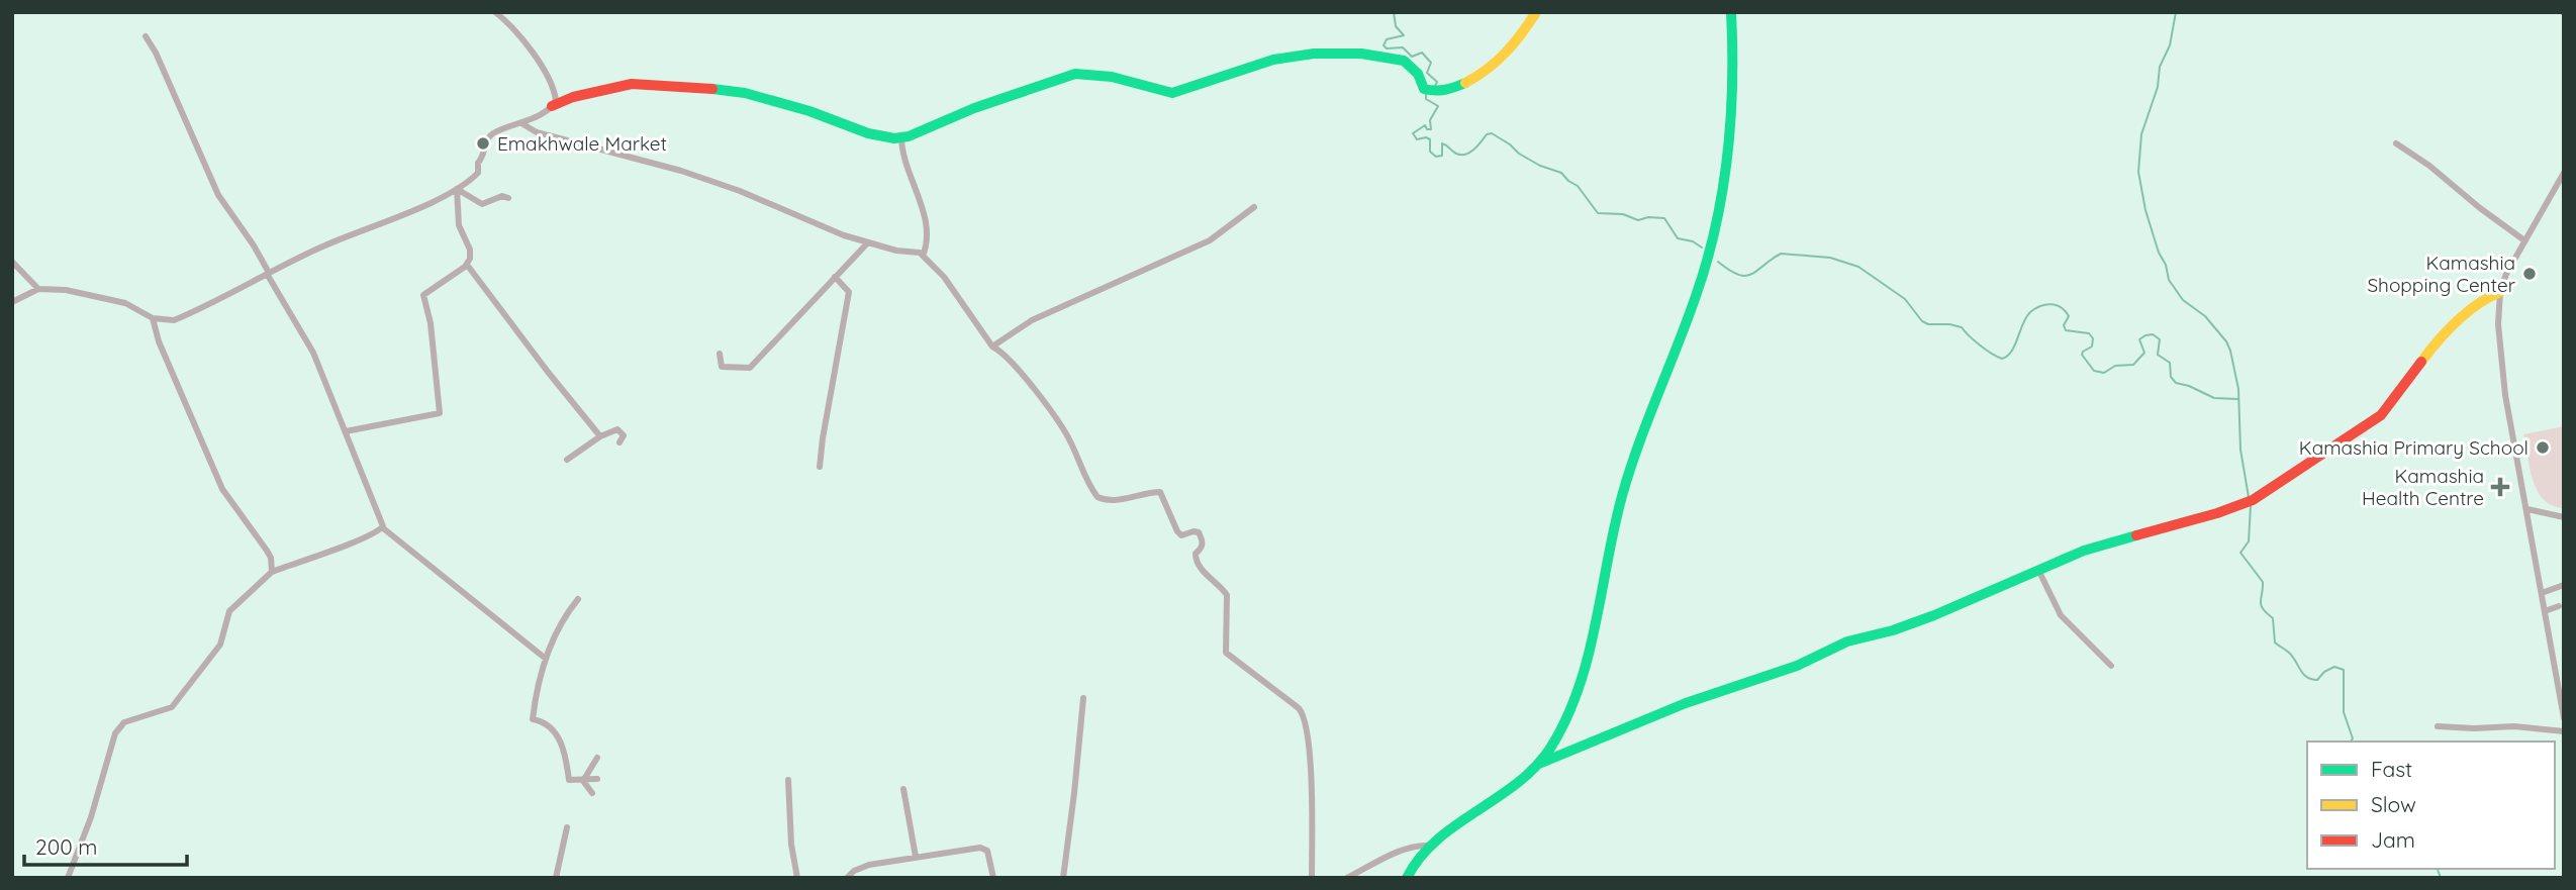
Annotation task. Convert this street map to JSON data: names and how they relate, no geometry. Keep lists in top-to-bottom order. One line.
{"places":{"other":["Emakhwale Market","Kamashia Shopping Center","Kamashia Primary School"],"health":["Kamashia Health Centre"]},"legend":["Fast","Slow","Jam"],"scale_bar":"200 m"}
